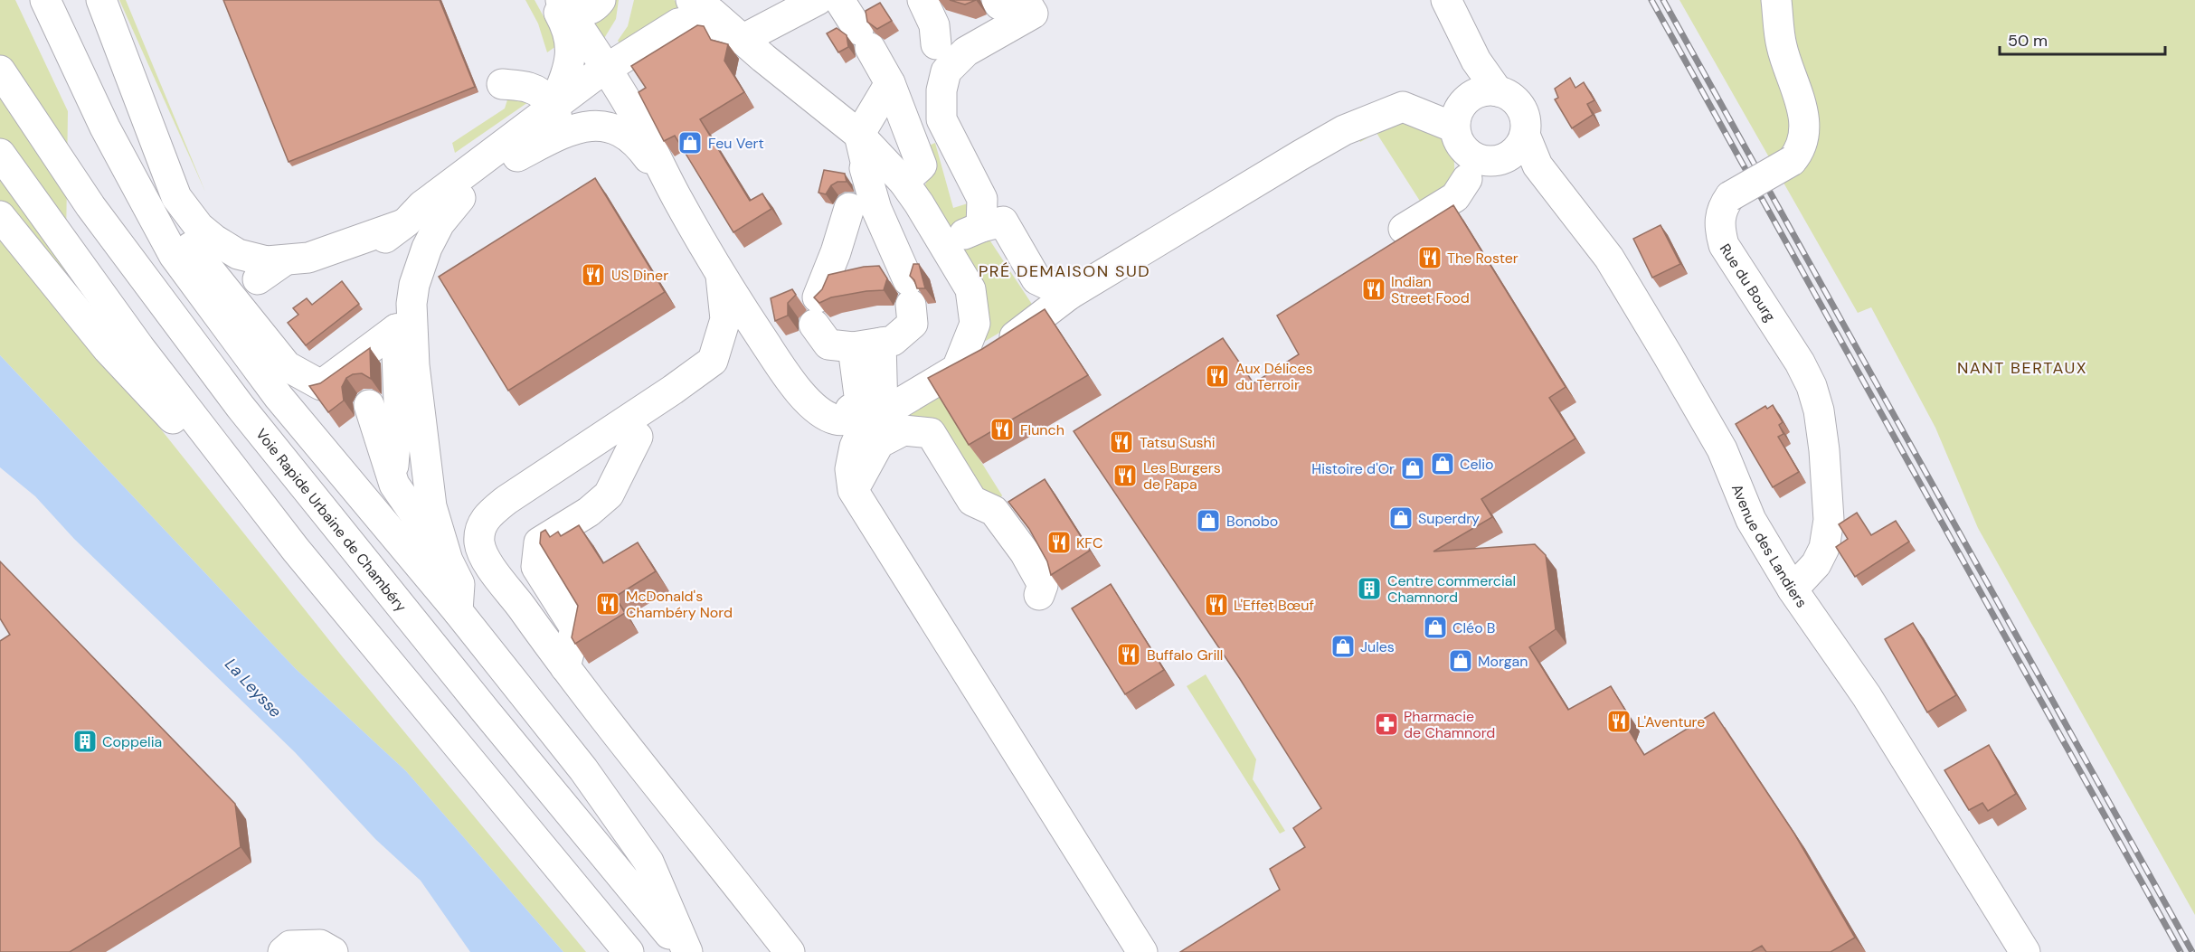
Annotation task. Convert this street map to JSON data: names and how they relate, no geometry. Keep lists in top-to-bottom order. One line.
{"streets":{"main road":["Rue du Bourg","Voie Rapide Urbaine de Chambéry","Avenue des Landiers"]},"crossings":[["Rue du Bourg","Avenue des Landiers"]],"districts":["PRÉ DEMAISON SUD","NANT BERTAUX"],"water":["La Leysse"],"places":{"shop":["Feu Vert","Celio","Histoire d'Or","Superdry","Bonobo","Cléo B","Jules","Morgan"],"restaurant":["The Roster","US Diner","Indian Street Food","Aux Délices du Terroir","Flunch","Tatsu Sushi","Les Burgers de Papa","KFC","McDonald's Chambéry Nord","L'Effet Bœuf","Buffalo Grill","L'Aventure"],"building":["Centre commercial Chamnord","Coppelia"],"pharmacy":["Pharmacie de Chamnord"]},"scale_bar":"50 m"}
